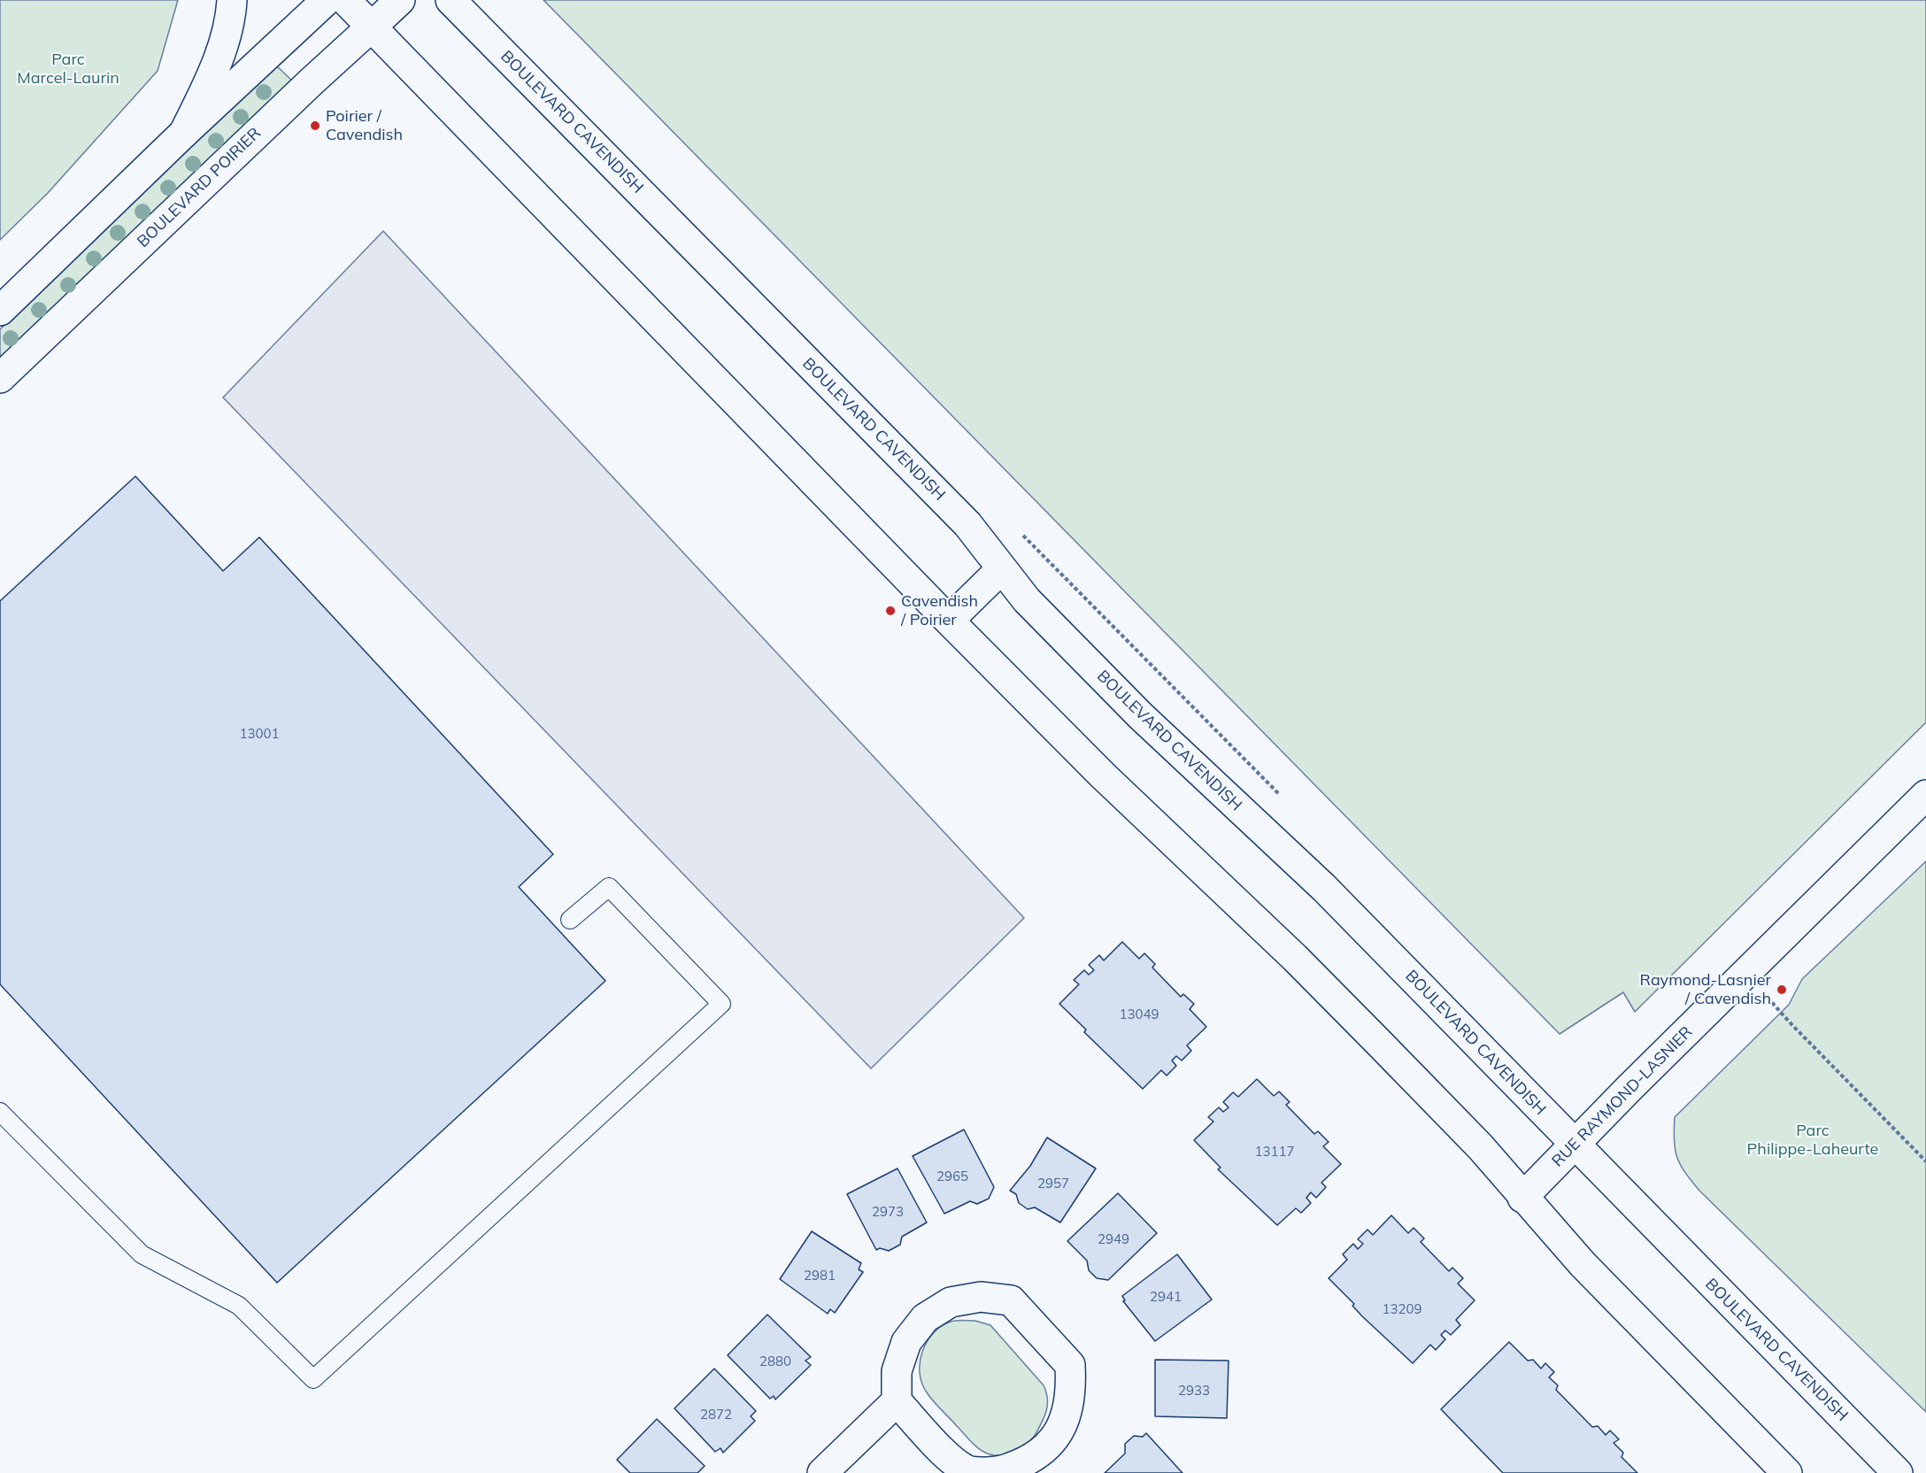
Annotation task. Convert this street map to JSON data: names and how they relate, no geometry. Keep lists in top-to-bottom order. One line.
{"streets":{"main road":["BOULEVARD CAVENDISH","BOULEVARD POIRIER","RUE RAYMOND-LASNIER"]},"crossings":[["BOULEVARD CAVENDISH","RUE RAYMOND-LASNIER"]],"parks":["Parc Marcel-Laurin","Parc Philippe-Laheurte"],"places":["Poirier / Cavendish","Cavendish / Poirier","Raymond-Lasnier / Cavendish"],"house_numbers":["13001","13049","13117","2965","2957","2973","2949","2981","2941","13209","2880","2933","2872"]}
